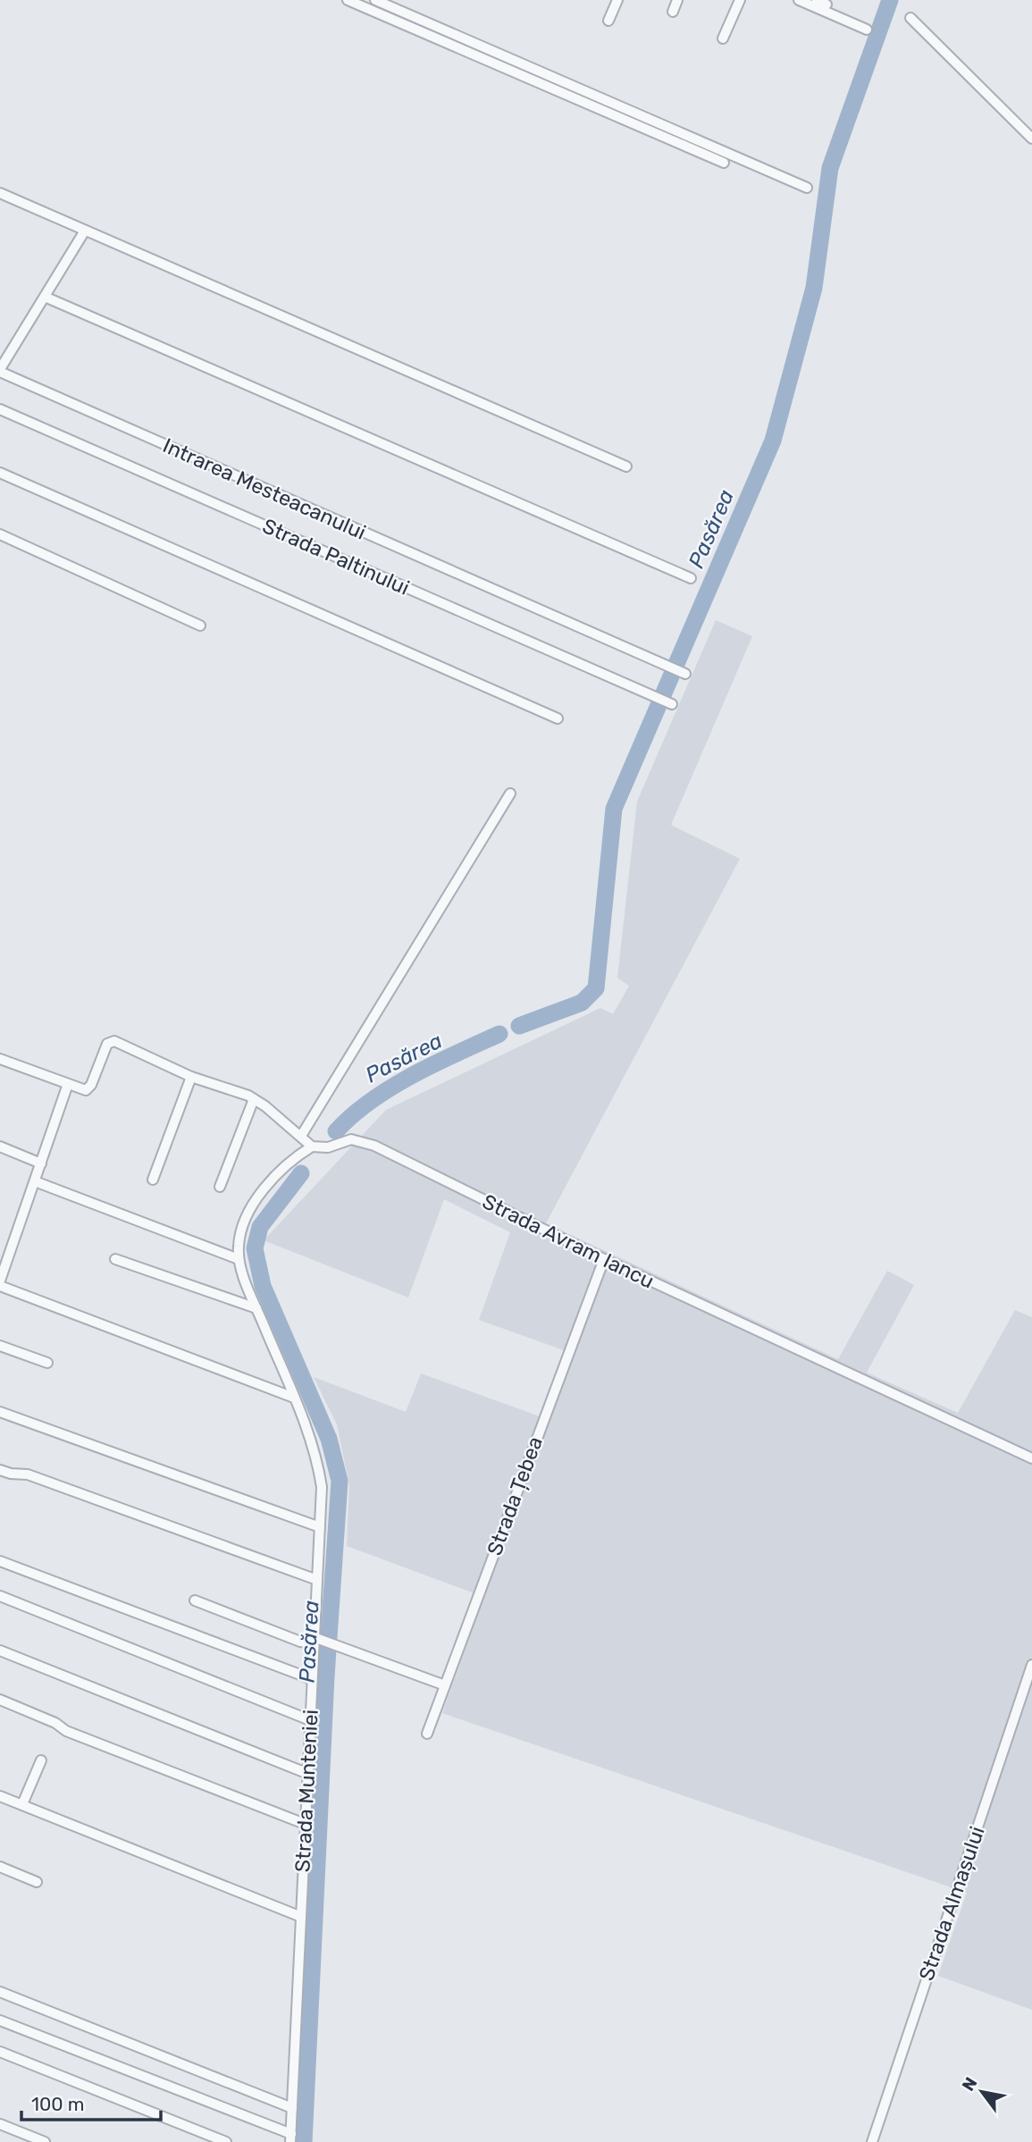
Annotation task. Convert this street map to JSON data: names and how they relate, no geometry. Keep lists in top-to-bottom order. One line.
{"streets":{"street":["Intrarea Mesteacanului","Strada Paltinului","Strada Avram Iancu","Strada Țebea","Strada Munteniei","Strada Almașului"]},"crossings":[["Strada Avram Iancu","Strada Țebea"],["Strada Avram Iancu","Strada Munteniei"]],"water":["Pasărea"],"scale_bar":"100 m","north":"top left"}
